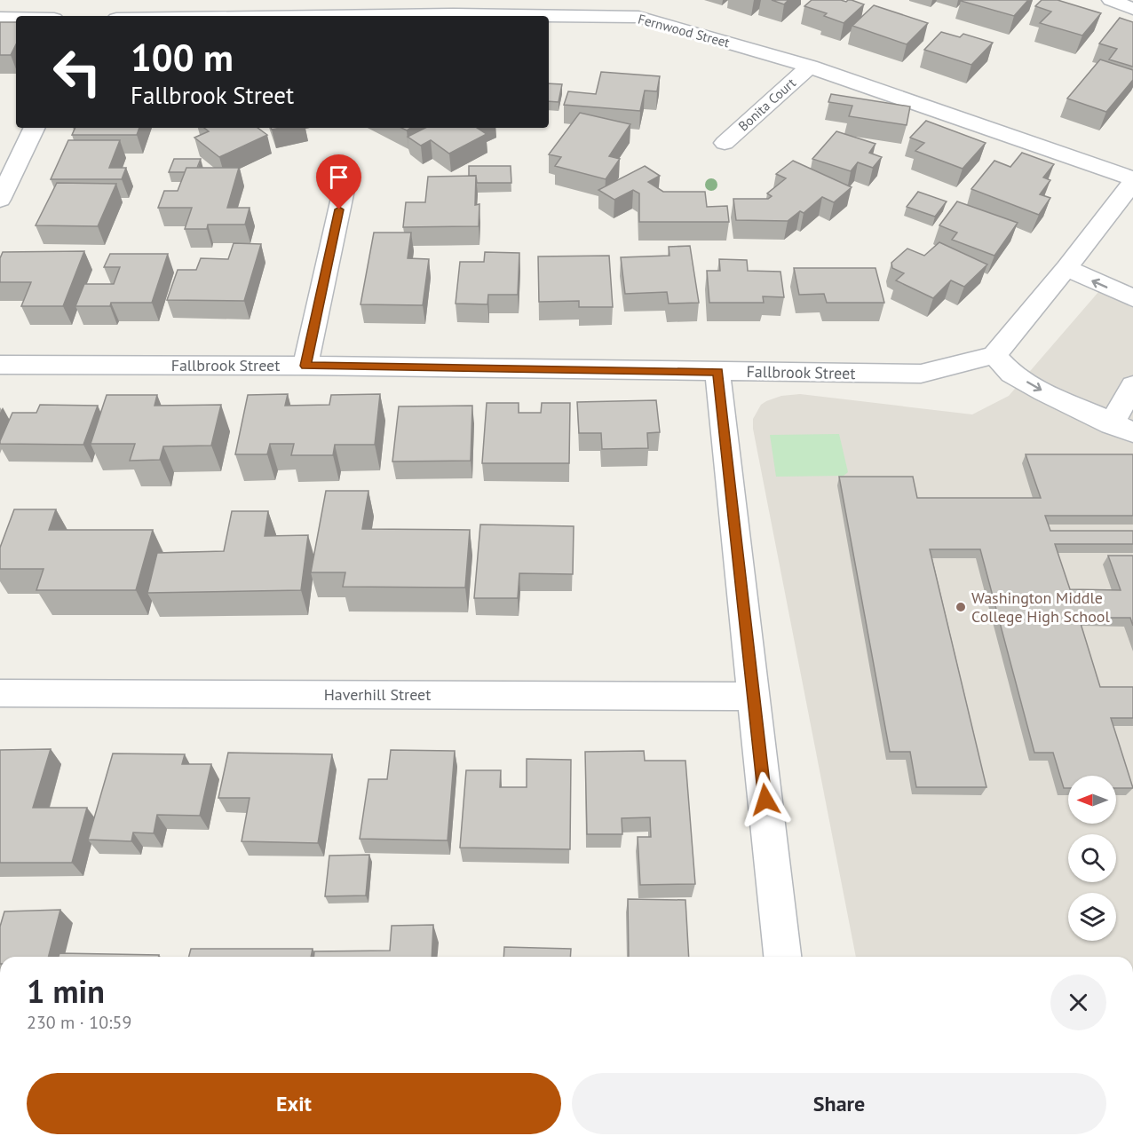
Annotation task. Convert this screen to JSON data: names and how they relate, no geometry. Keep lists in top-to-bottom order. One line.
{"streets":{"street":["Fernwood Street","Bonita Court","Fallbrook Street","Haverhill Street"]},"crossings":[["Fernwood Street","Bonita Court"]],"places":["Washington Middle College High School"],"north":"left","page":{"turn":["100 m","Fallbrook Street"],"heading":["1 min","230 m · 10:59"],"buttons":["Exit","Share"]}}
